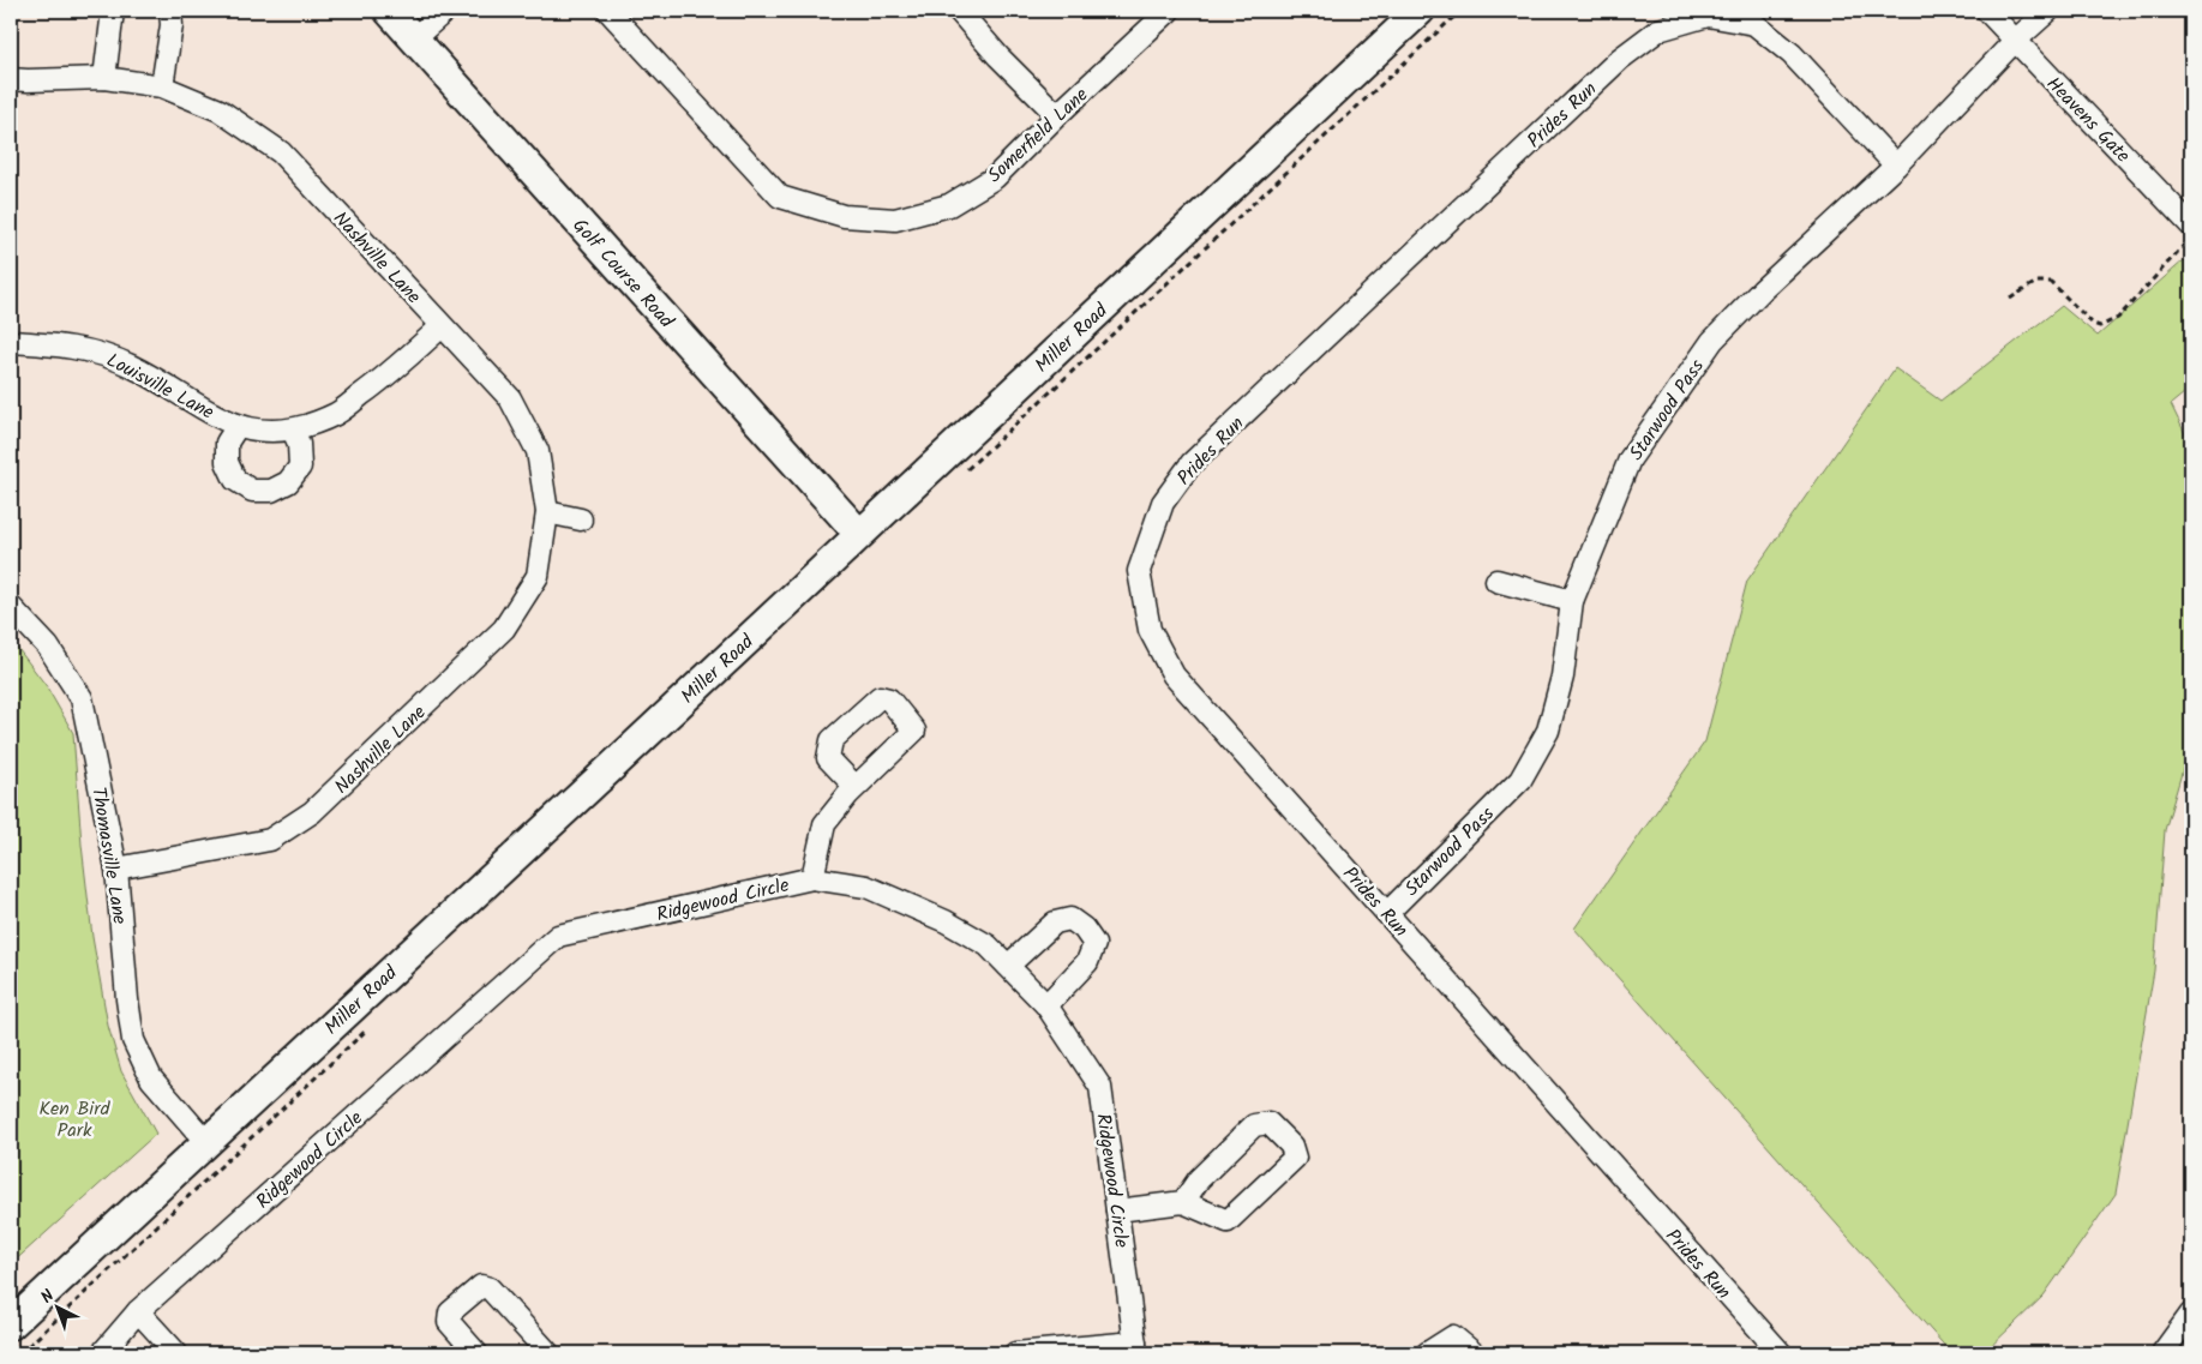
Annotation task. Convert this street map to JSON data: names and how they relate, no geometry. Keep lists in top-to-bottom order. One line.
{"streets":{"street":["Prides Run","Heavens Gate","Somerfield Lane","Nashville Lane","Golf Course Road","Miller Road","Louisville Lane","Starwood Pass","Thomasville Lane","Ridgewood Circle"]},"crossings":[["Prides Run","Starwood Pass"],["Heavens Gate","Starwood Pass"],["Nashville Lane","Louisville Lane"],["Nashville Lane","Thomasville Lane"],["Golf Course Road","Miller Road"],["Miller Road","Thomasville Lane"]],"parks":["Ken Bird Park"],"north":"top left"}
